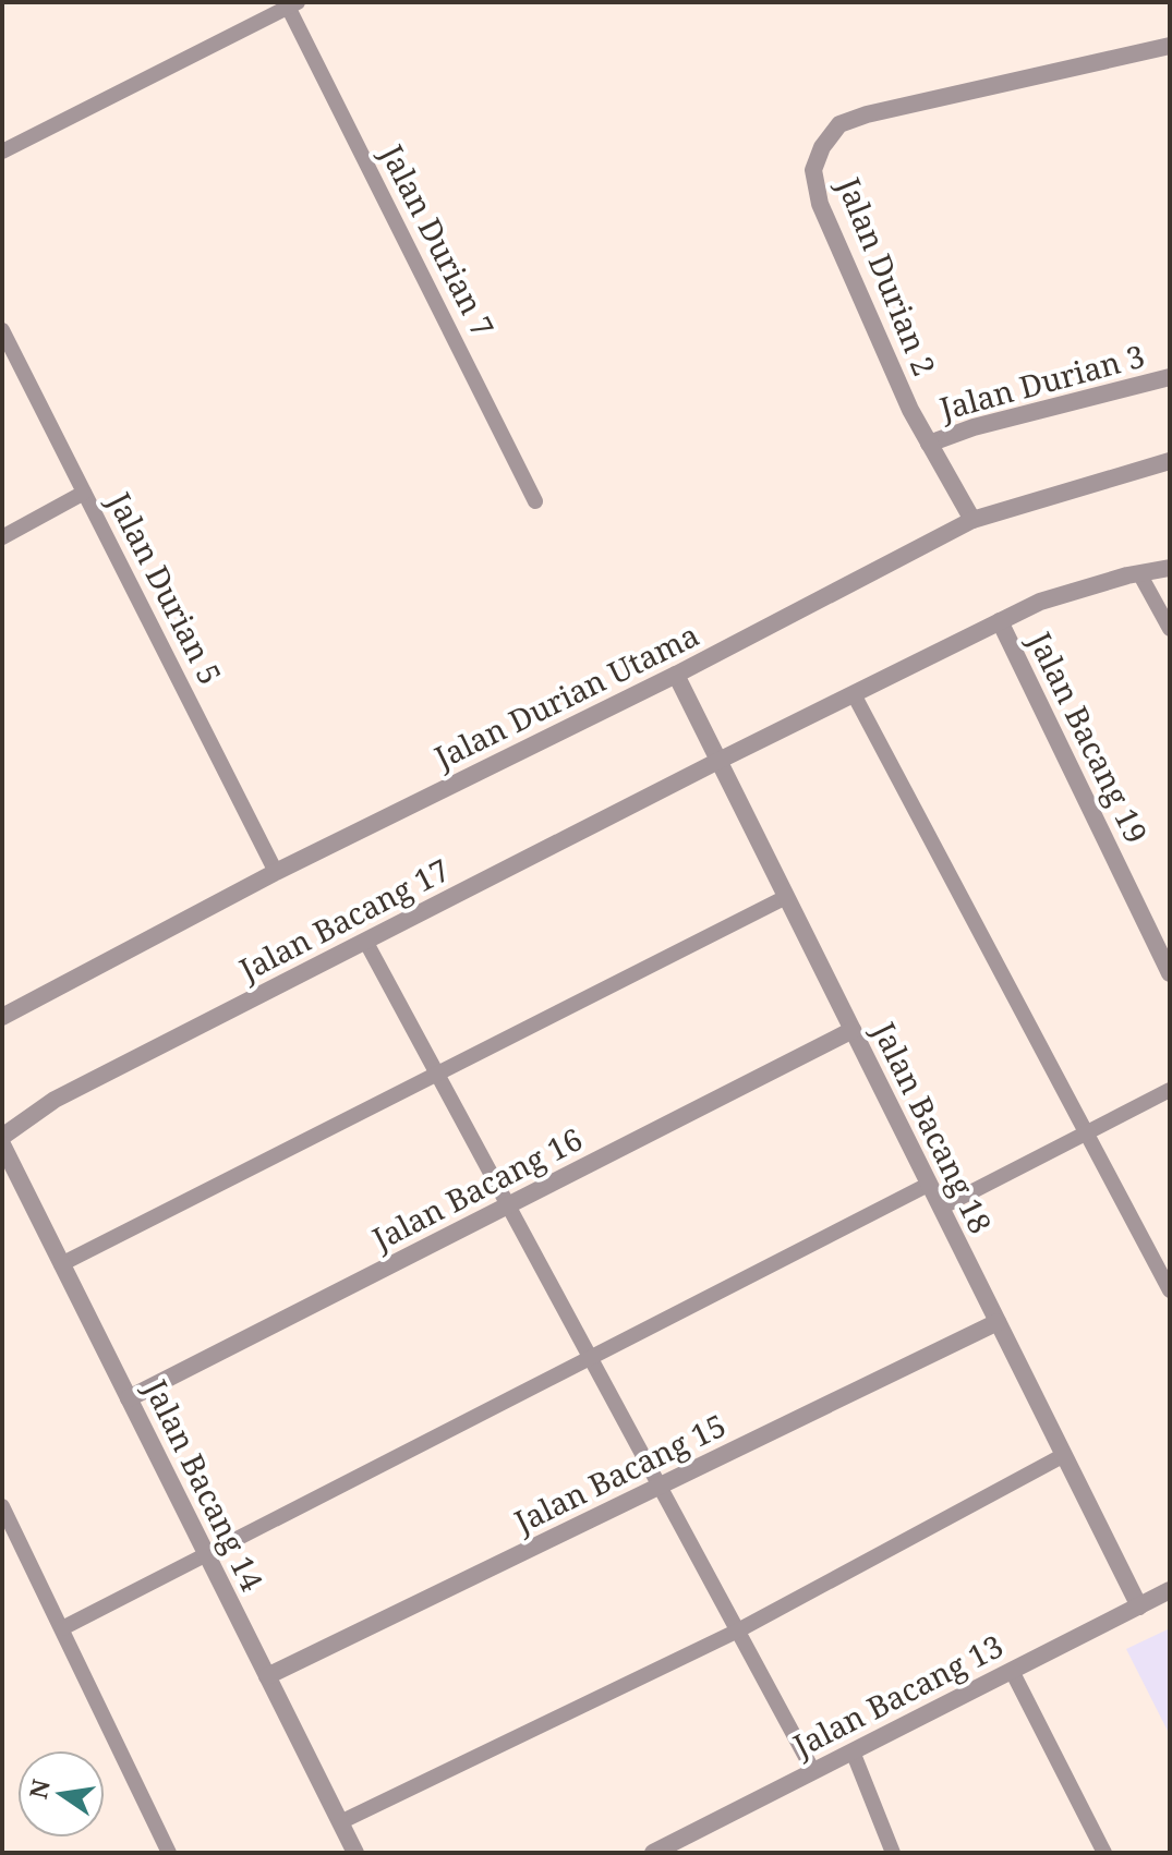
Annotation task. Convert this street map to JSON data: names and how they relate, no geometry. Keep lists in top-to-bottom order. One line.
{"streets":{"street":["Jalan Durian 2","Jalan Durian 3","Jalan Durian Utama","Jalan Bacang 19","Jalan Bacang 17","Jalan Bacang 18","Jalan Bacang 16","Jalan Bacang 15","Jalan Bacang 14","Jalan Bacang 13"],"lane":["Jalan Durian 7","Jalan Durian 5"]},"crossings":[["Jalan Durian 2","Jalan Durian 3"],["Jalan Durian 2","Jalan Durian Utama"],["Jalan Durian 5","Jalan Durian Utama"],["Jalan Durian Utama","Jalan Bacang 18"],["Jalan Bacang 19","Jalan Bacang 17"],["Jalan Bacang 17","Jalan Bacang 18"],["Jalan Bacang 18","Jalan Bacang 16"],["Jalan Bacang 18","Jalan Bacang 15"],["Jalan Bacang 18","Jalan Bacang 13"],["Jalan Bacang 16","Jalan Bacang 14"],["Jalan Bacang 15","Jalan Bacang 14"]],"north":"left"}
